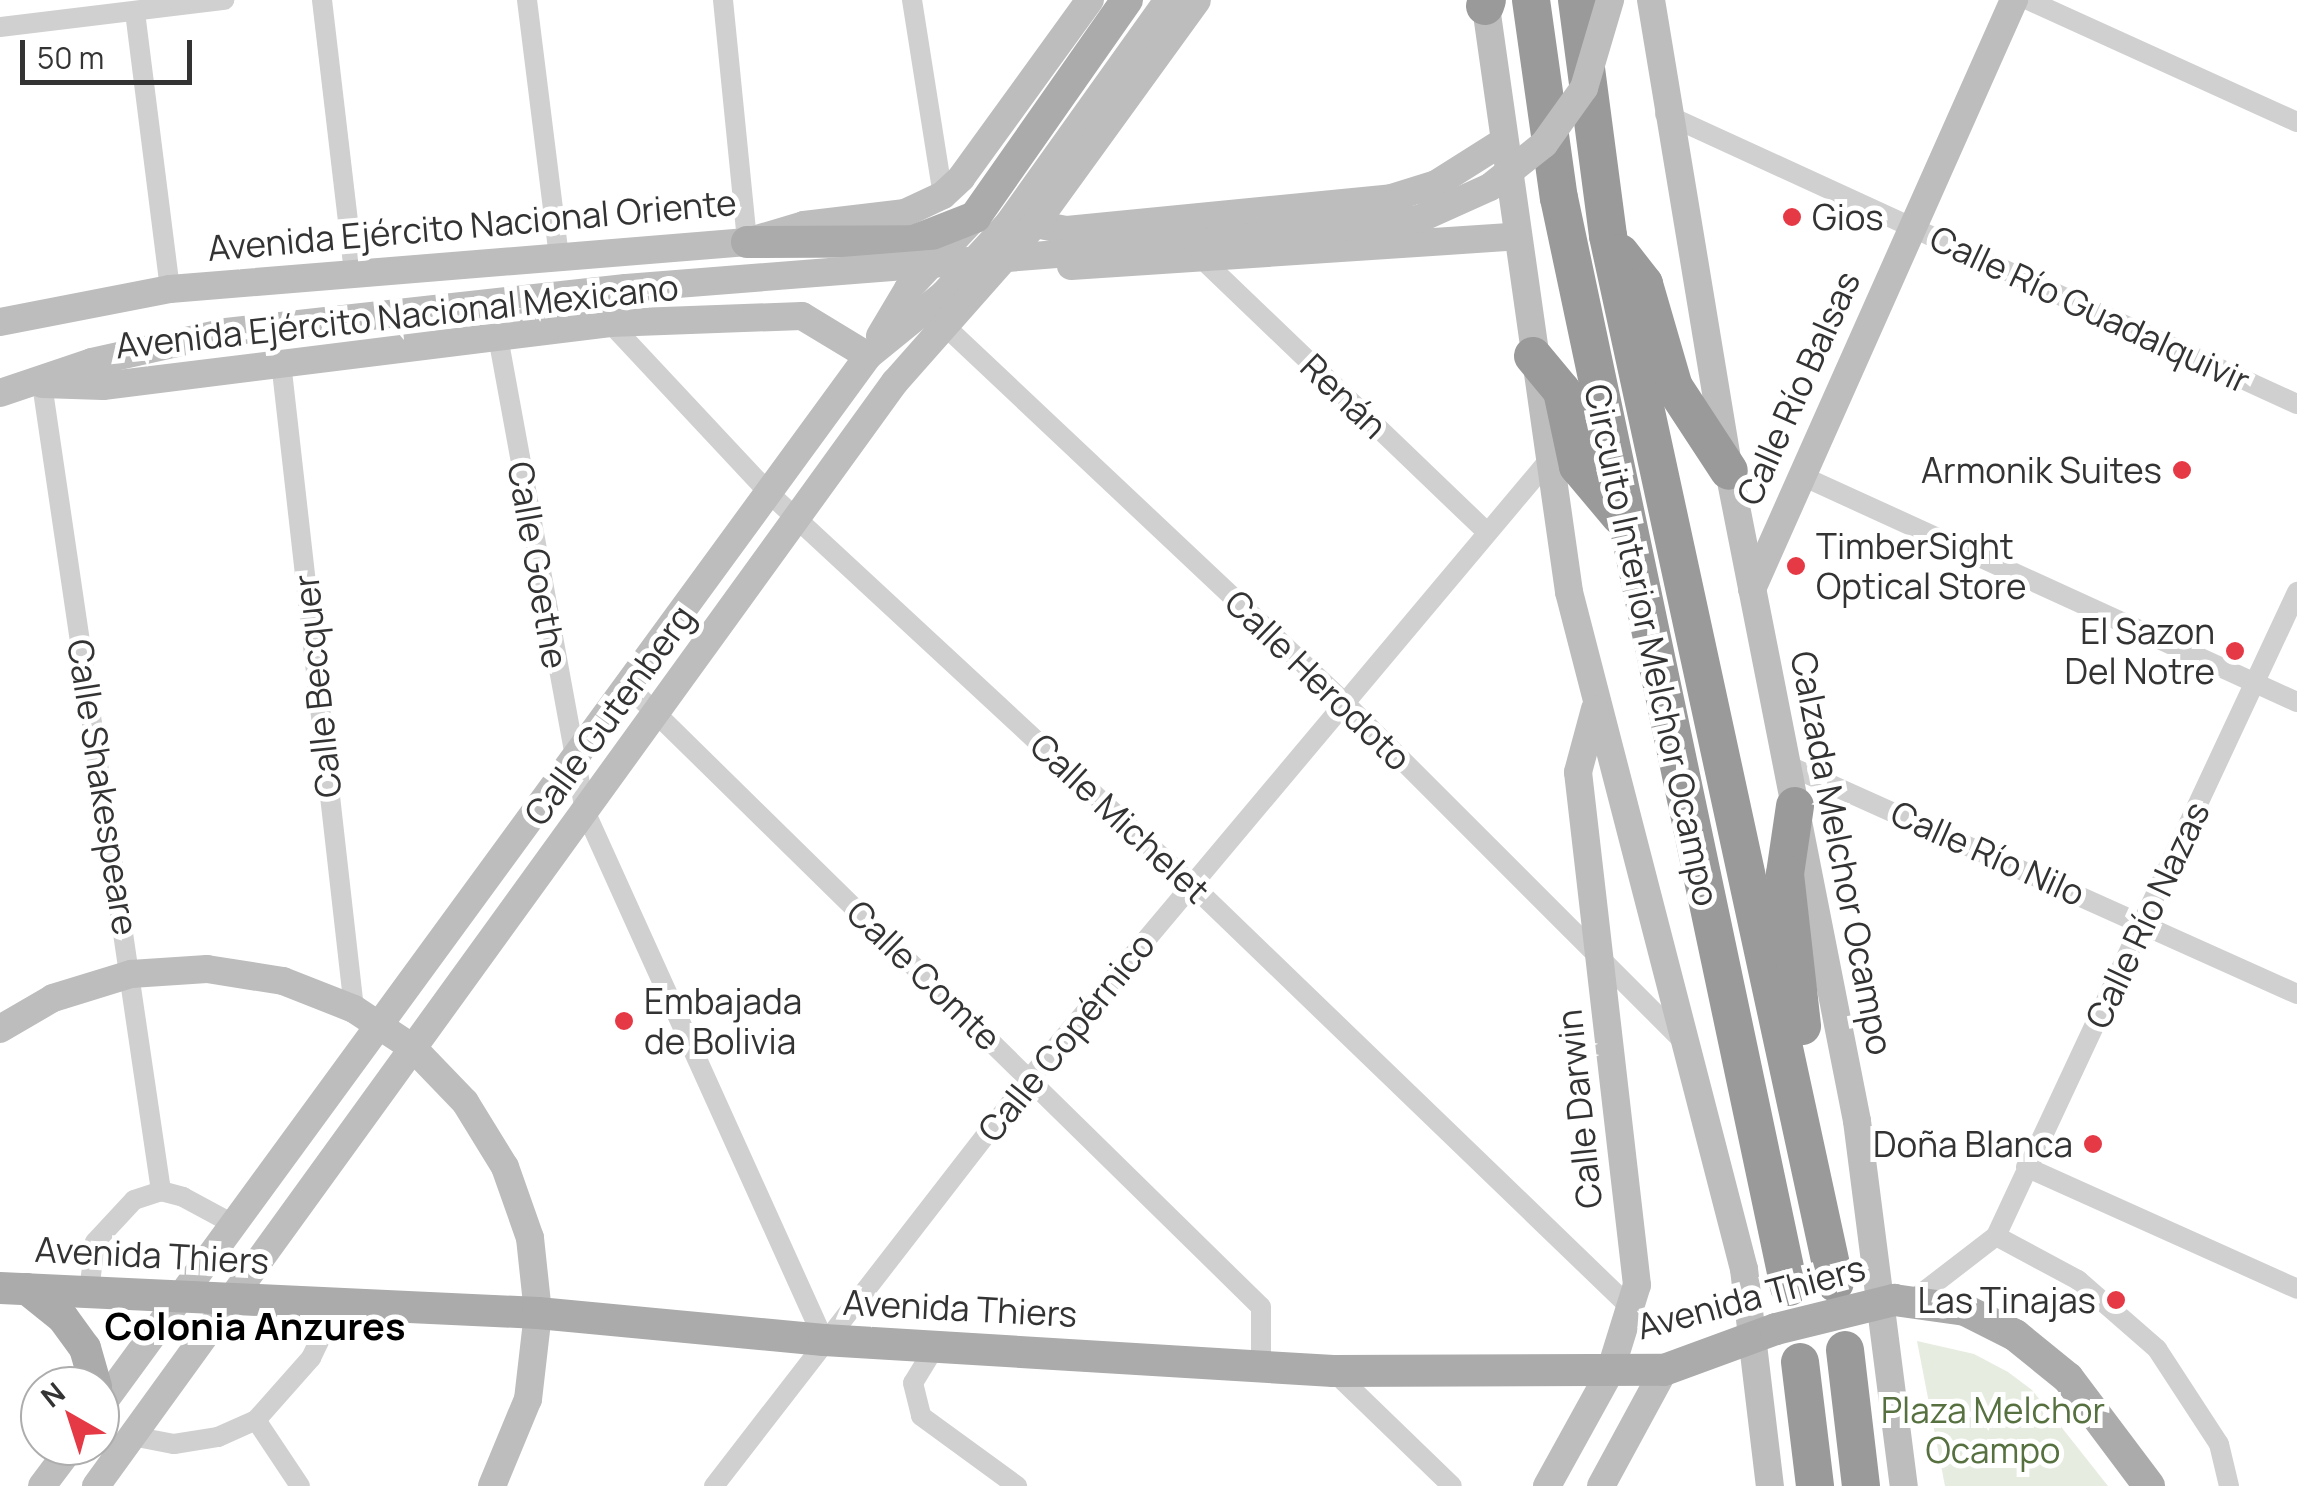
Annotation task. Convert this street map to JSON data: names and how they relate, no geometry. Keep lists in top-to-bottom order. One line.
{"streets":{"highway":["Circuito Interior Melchor Ocampo"],"main road":["Avenida Thiers"],"street":["Avenida Ejército Nacional Oriente","Calle Río Guadalquivir","Avenida Ejército Nacional Mexicano","Calle Río Balsas","Renán","Calle Goethe","Calle Herodoto","Calle Becquer","Calle Gutenberg","Calle Shakespeare","Calle Michelet","Calzada Melchor Ocampo","Calle Río Nilo","Calle Río Nazas","Calle Comte","Calle Copérnico","Calle Darwin"]},"crossings":[["Calle Río Guadalquivir","Calle Río Balsas"],["Calle Río Guadalquivir","Calzada Melchor Ocampo"],["Avenida Ejército Nacional Mexicano","Calle Goethe"],["Avenida Ejército Nacional Mexicano","Calle Becquer"],["Avenida Ejército Nacional Mexicano","Calle Gutenberg"],["Avenida Ejército Nacional Mexicano","Calle Shakespeare"],["Avenida Ejército Nacional Mexicano","Calle Michelet"],["Calle Río Balsas","Calzada Melchor Ocampo"],["Renán","Calle Copérnico"],["Calle Goethe","Calle Gutenberg"],["Calle Goethe","Calle Copérnico"],["Calle Goethe","Avenida Thiers"],["Calle Herodoto","Calle Gutenberg"],["Calle Herodoto","Calle Copérnico"],["Calle Herodoto","Calle Darwin"],["Calle Gutenberg","Calle Michelet"],["Calle Gutenberg","Calle Comte"],["Calle Gutenberg","Avenida Thiers"],["Calle Michelet","Calle Copérnico"],["Calle Michelet","Calle Darwin"],["Calzada Melchor Ocampo","Calle Río Nilo"],["Calle Río Nilo","Calle Río Nazas"],["Calle Comte","Calle Copérnico"],["Calle Comte","Avenida Thiers"],["Calle Copérnico","Avenida Thiers"],["Calle Darwin","Avenida Thiers"]],"districts":["Colonia Anzures"],"parks":["Plaza Melchor Ocampo"],"places":["Gios","Armonik Suites","TimberSight Optical Store","El Sazon Del Notre","Embajada de Bolivia","Doña Blanca","Las Tinajas"],"scale_bar":"50 m","north":"top left"}
